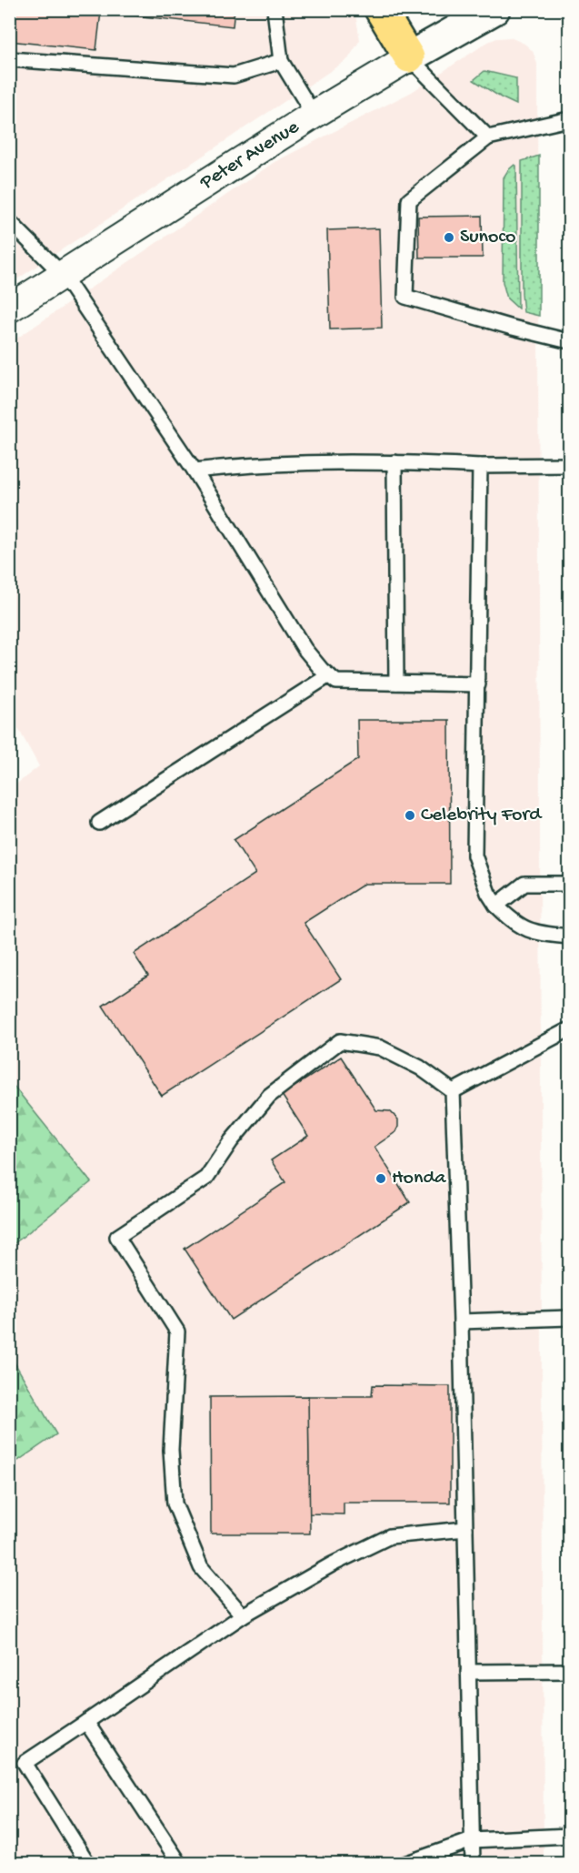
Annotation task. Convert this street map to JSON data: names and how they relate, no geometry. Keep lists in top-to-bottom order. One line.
{"streets":{"street":["Peter Avenue"]},"places":["Sunoco","Celebrity Ford","Honda"]}
